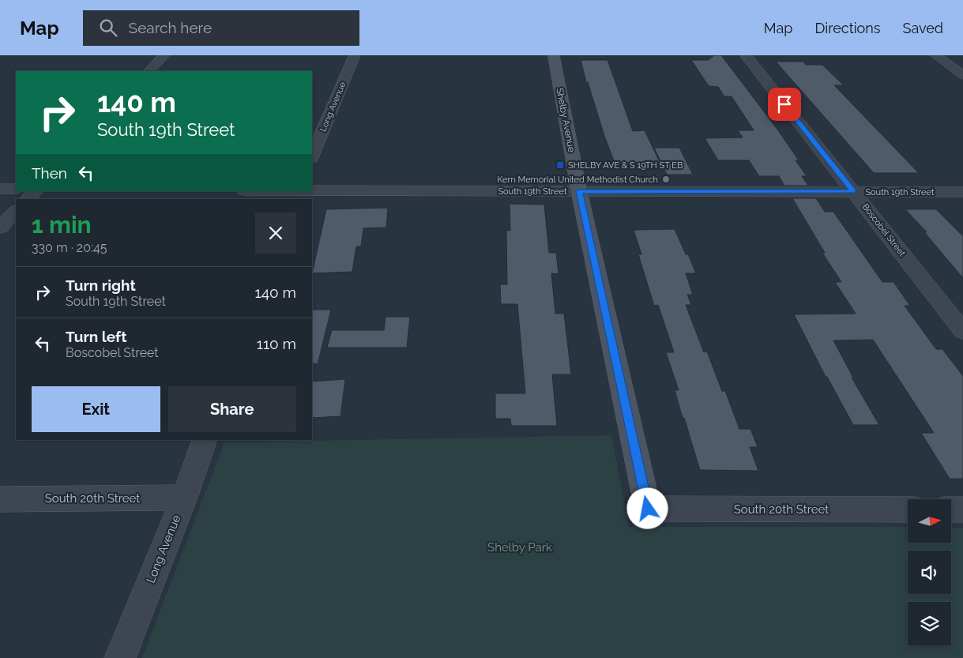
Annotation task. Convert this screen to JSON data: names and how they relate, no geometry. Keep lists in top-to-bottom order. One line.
{"streets":{"street":["Long Avenue","Shelby Avenue","South 19th Street","Boscobel Street","South 20th Street"]},"crossings":[["Long Avenue","South 20th Street"],["Shelby Avenue","South 19th Street"],["Shelby Avenue","South 20th Street"],["South 19th Street","Boscobel Street"]],"parks":["Shelby Park"],"places":{"transit":["SHELBY AVE & S 19TH ST EB"],"other":["Kern Memorial United Methodist Church"]},"north":"right","page":{"header":"Map","search":"Search here","nav":["Map","Directions","Saved"],"turn":["140 m","South 19th Street"],"then":"Then","heading":["1 min","330 m · 20:45"],"list":[{"name":"Turn right","note":"South 19th Street","value":"140 m"},{"name":"Turn left","note":"Boscobel Street","value":"110 m"}],"buttons":["Exit","Share"]}}
